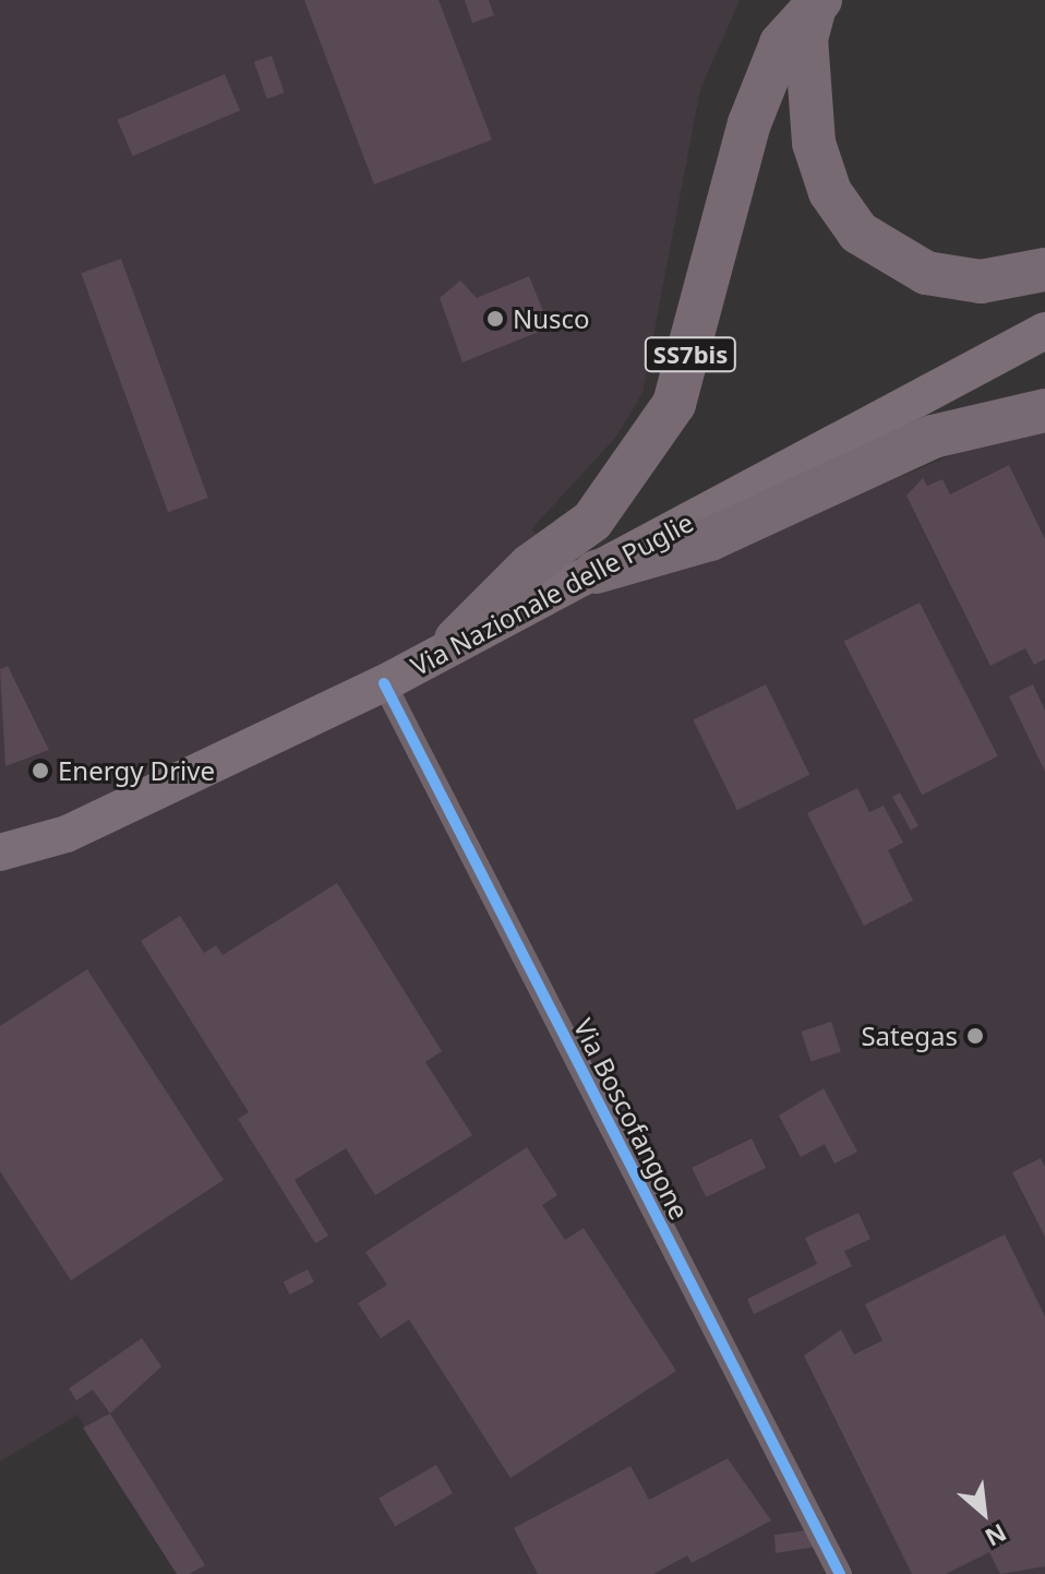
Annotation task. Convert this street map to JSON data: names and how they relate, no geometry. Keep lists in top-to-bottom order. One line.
{"streets":{"highway":["SS7bis"],"main road":["Via Nazionale delle Puglie"],"street":["Via Boscofangone"]},"crossings":[["SS7bis","Via Nazionale delle Puglie"],["Via Nazionale delle Puglie","Via Boscofangone"]],"places":["Nusco","Energy Drive","Sategas"],"north":"bottom right"}
